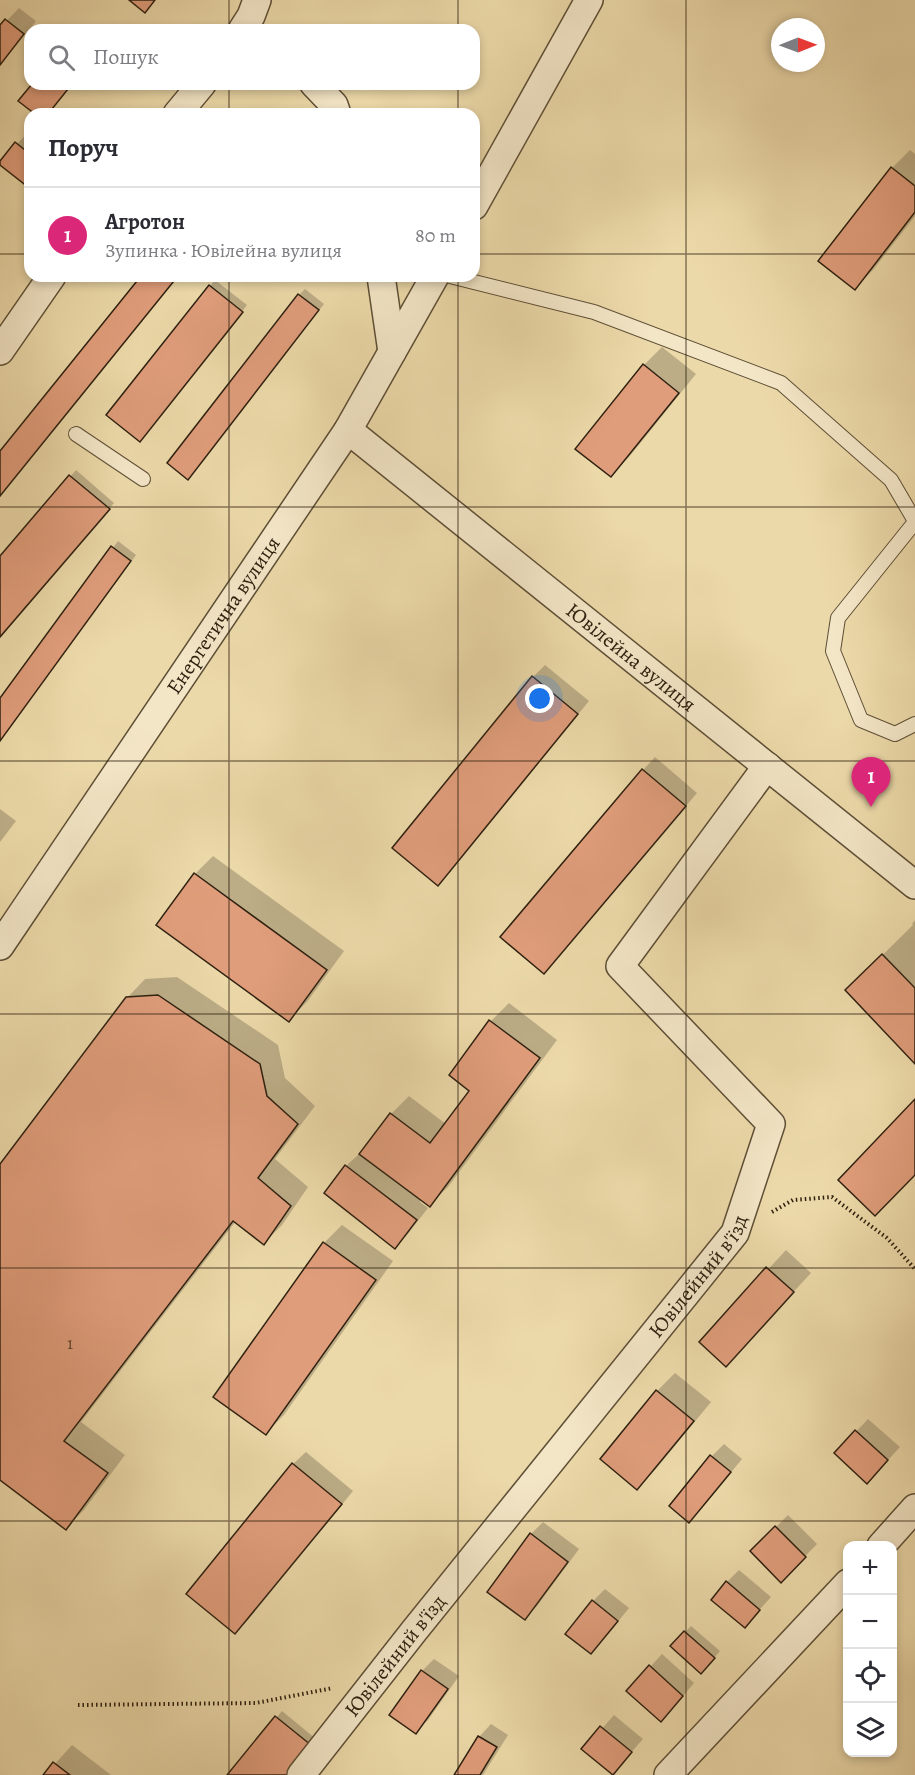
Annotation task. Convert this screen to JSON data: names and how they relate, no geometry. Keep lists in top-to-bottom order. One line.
{"streets":{"street":["Енергетична вулиця","Ювілейна вулиця","Ювілейний в'їзд"]},"crossings":[["Енергетична вулиця","Ювілейна вулиця"],["Ювілейна вулиця","Ювілейний в'їзд"]],"house_numbers":["1"],"north":"right","page":{"search":"Пошук","heading":"Поруч","list":[{"mark":"1","name":"Агротон","note":"Зупинка · Ювілейна вулиця","value":"80 m"}],"pins":"1","map_buttons":["+","−"]}}
